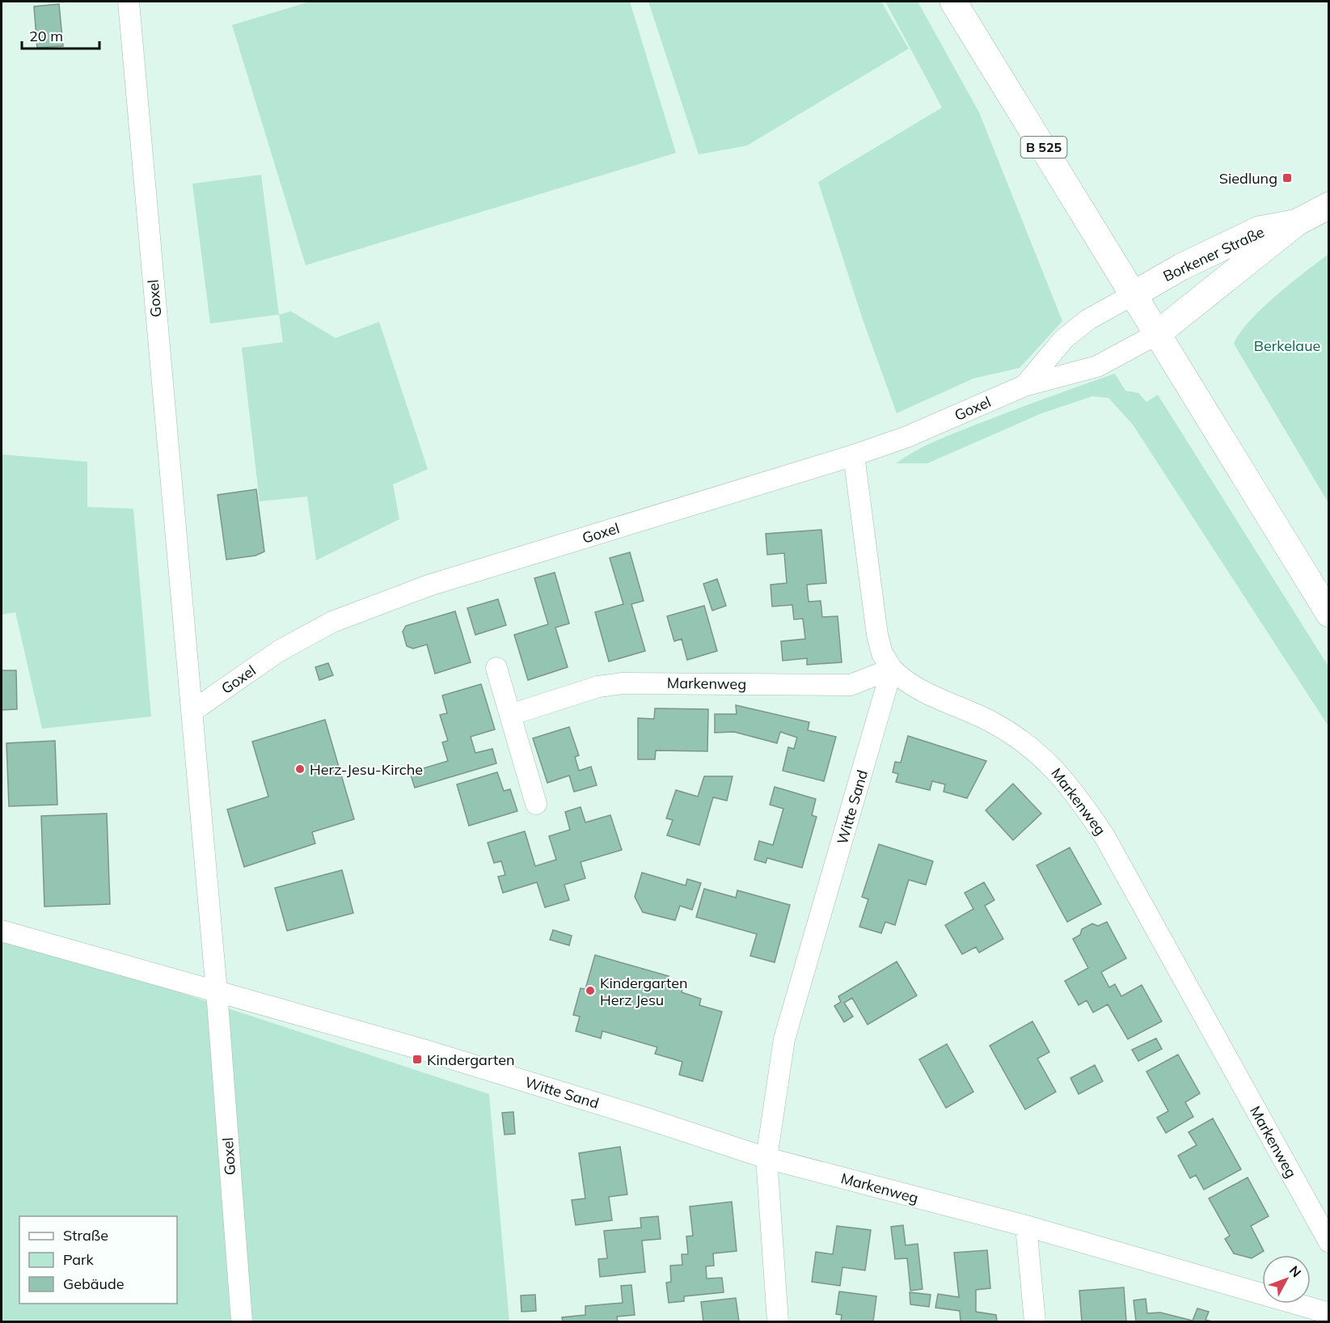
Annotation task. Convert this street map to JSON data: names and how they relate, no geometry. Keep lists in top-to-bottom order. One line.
{"streets":{"main road":["B 525","Borkener Straße"],"street":["Goxel","Markenweg","Witte Sand"]},"crossings":[["B 525","Borkener Straße"],["B 525","Goxel"],["Borkener Straße","Goxel"],["Goxel","Witte Sand"],["Markenweg","Witte Sand"]],"parks":["Berkelaue"],"places":{"transit":["Siedlung","Kindergarten"],"other":["Herz-Jesu-Kirche","Kindergarten Herz Jesu"]},"legend":["Straße","Park","Gebäude"],"scale_bar":"20 m","north":"top right"}
